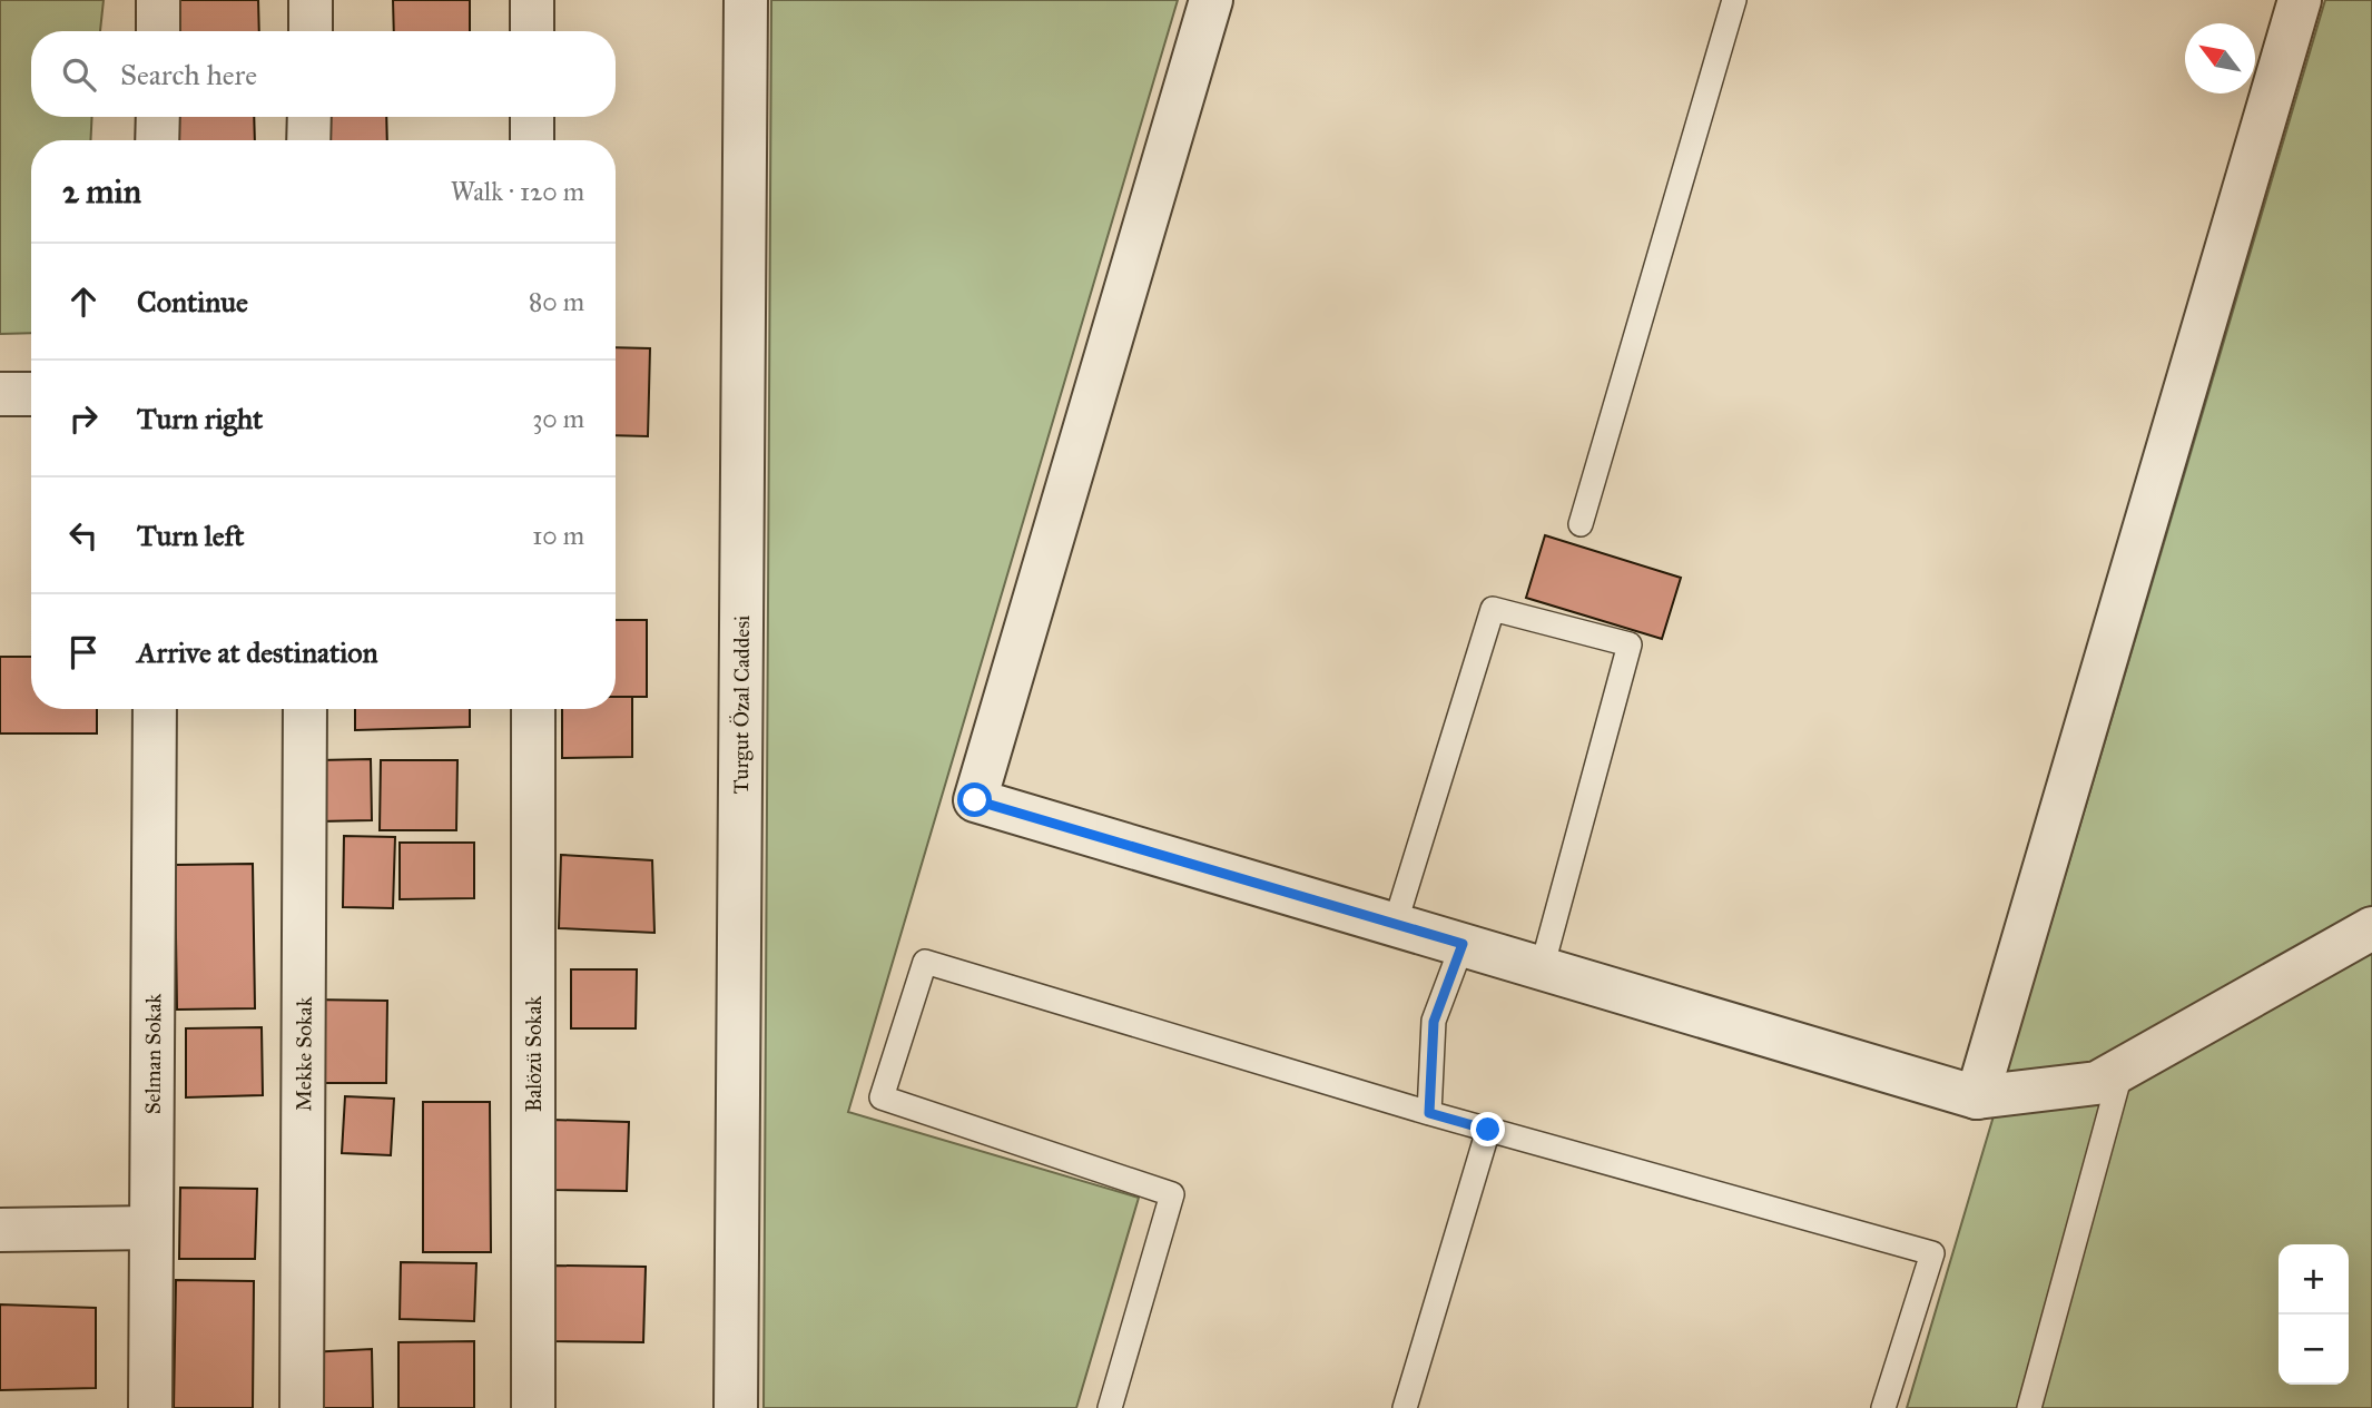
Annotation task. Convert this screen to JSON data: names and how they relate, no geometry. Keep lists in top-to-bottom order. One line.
{"streets":{"street":["Turgut Özal Caddesi","Selman Sokak","Mekke Sokak","Balözü Sokak"]},"north":"top left","page":{"search":"Search here","heading":["2 min","Walk · 120 m"],"list":[["Continue","80 m"],["Turn right","30 m"],["Turn left","10 m"],"Arrive at destination"],"map_buttons":["+","−"]}}
